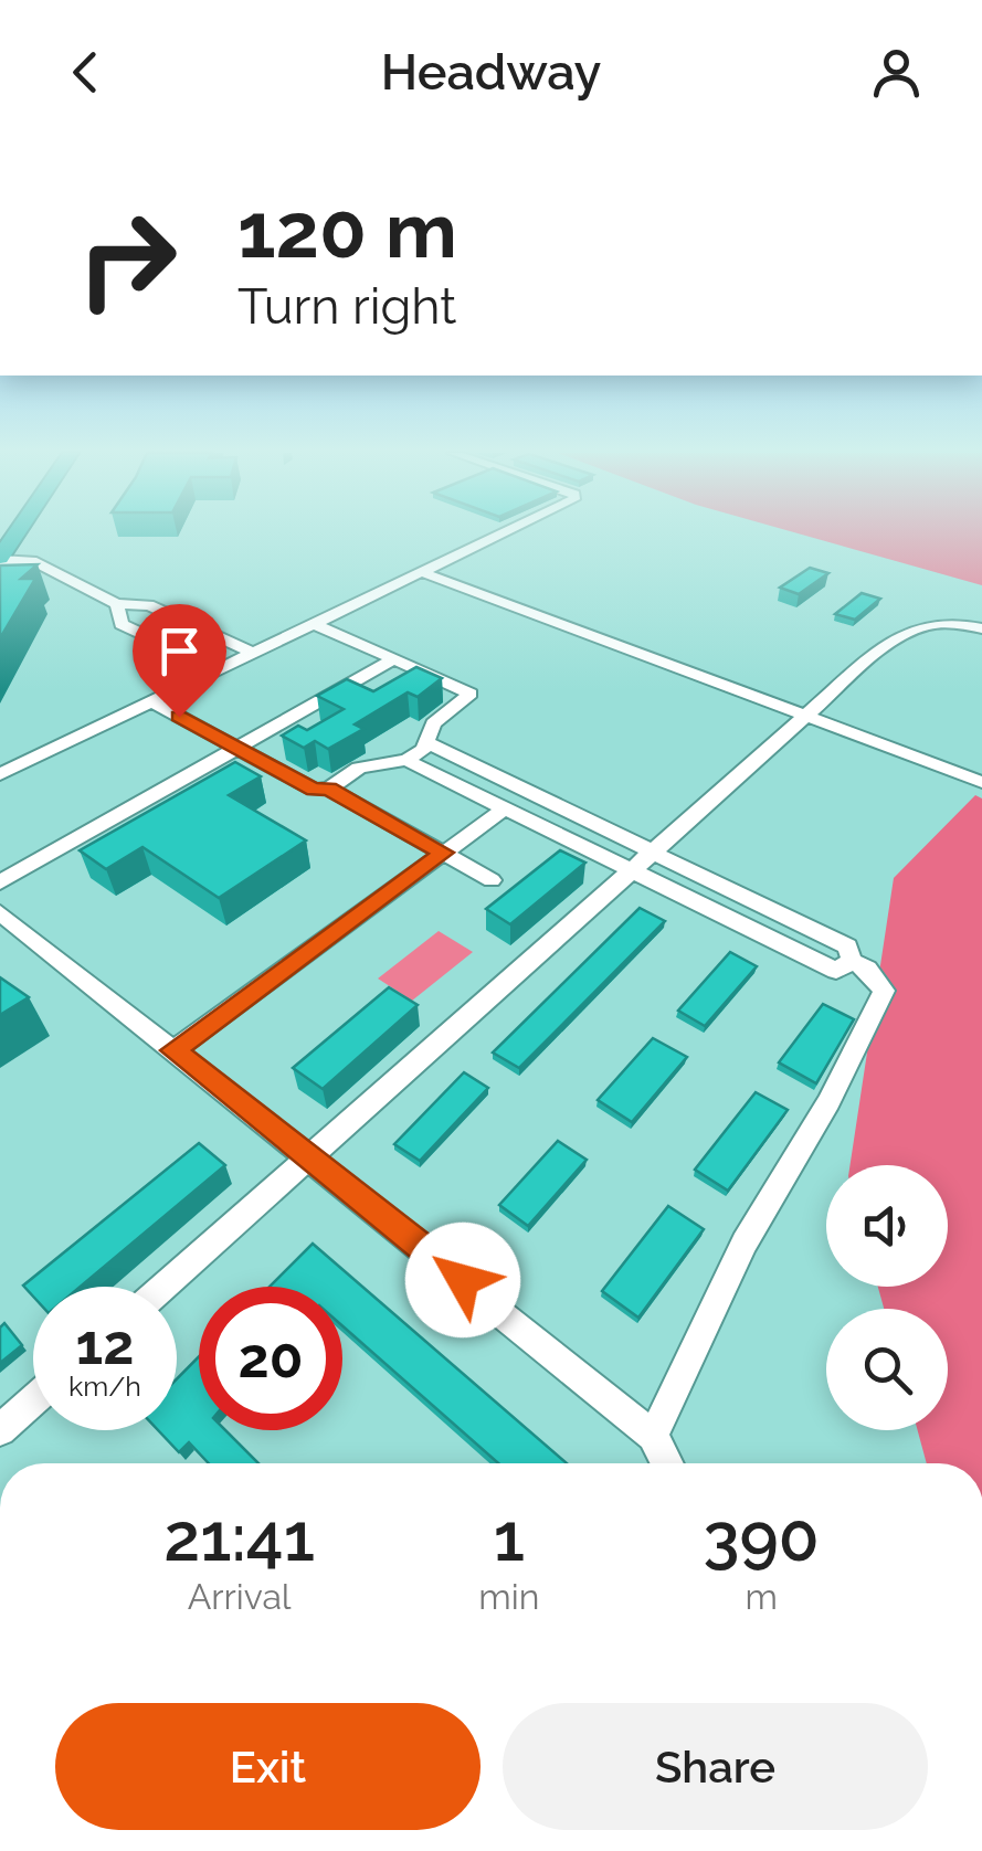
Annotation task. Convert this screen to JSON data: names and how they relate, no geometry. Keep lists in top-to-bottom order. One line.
{"page":{"header":"Headway","turn":["120 m","Turn right"],"speed":"12 km/h","limit":"20","eta":["21:41","Arrival","1","min","390","m"],"buttons":["Exit","Share"]}}
